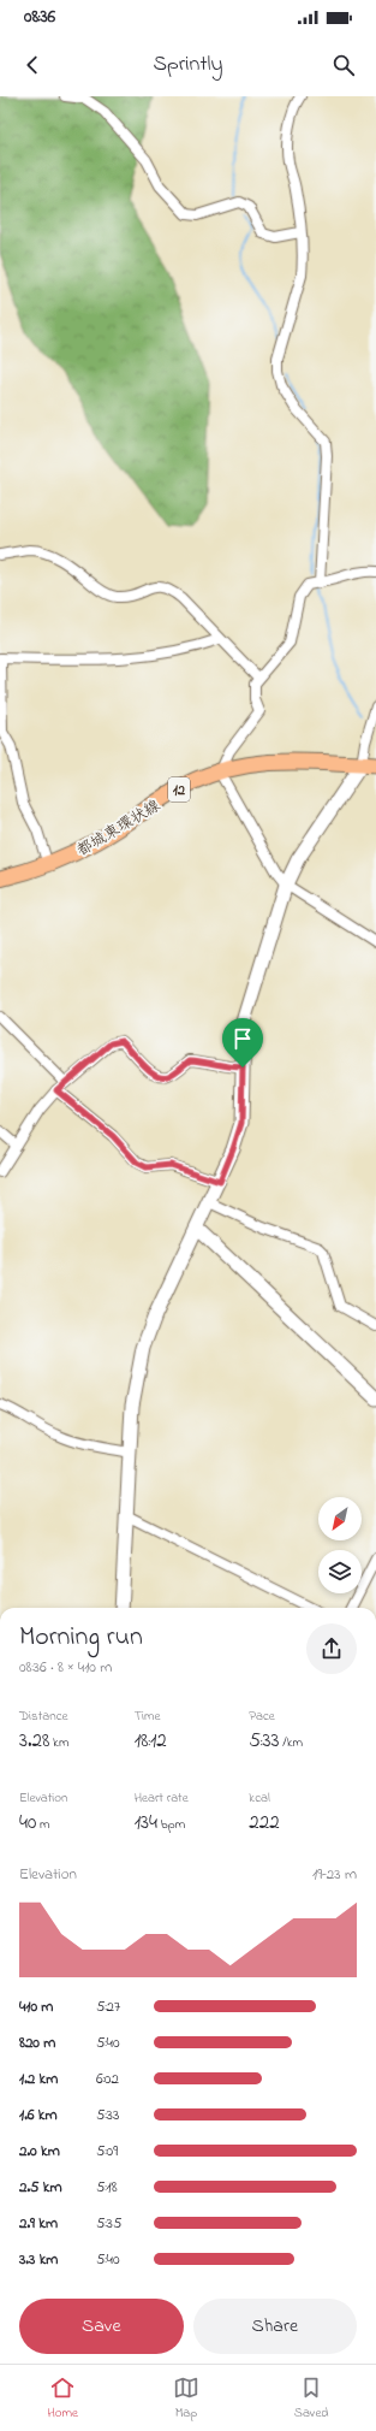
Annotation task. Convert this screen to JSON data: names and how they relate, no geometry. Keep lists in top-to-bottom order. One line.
{"streets":{"main road":["12","都城東環状線"]},"north":"bottom left","page":{"status":"08:36","header":"Sprintly","heading":["Morning run","08:36 · 8 × 410 m"],"stats":[["Distance","3.28 km"],["Time","18:12"],["Pace","5:33 /km"],["Elevation","40 m"],["Heart rate","134 bpm"],["kcal","222"]],"chart":["Elevation","19–23 m"],"list":[{"name":"410 m","note":"5:27"},{"name":"820 m","note":"5:40"},{"name":"1.2 km","note":"6:02"},{"name":"1.6 km","note":"5:33"},{"name":"2.0 km","note":"5:09"},{"name":"2.5 km","note":"5:18"},{"name":"2.9 km","note":"5:35"},{"name":"3.3 km","note":"5:40"}],"buttons":["Save","Share"],"tabs":["Home","Map","Saved"]}}
